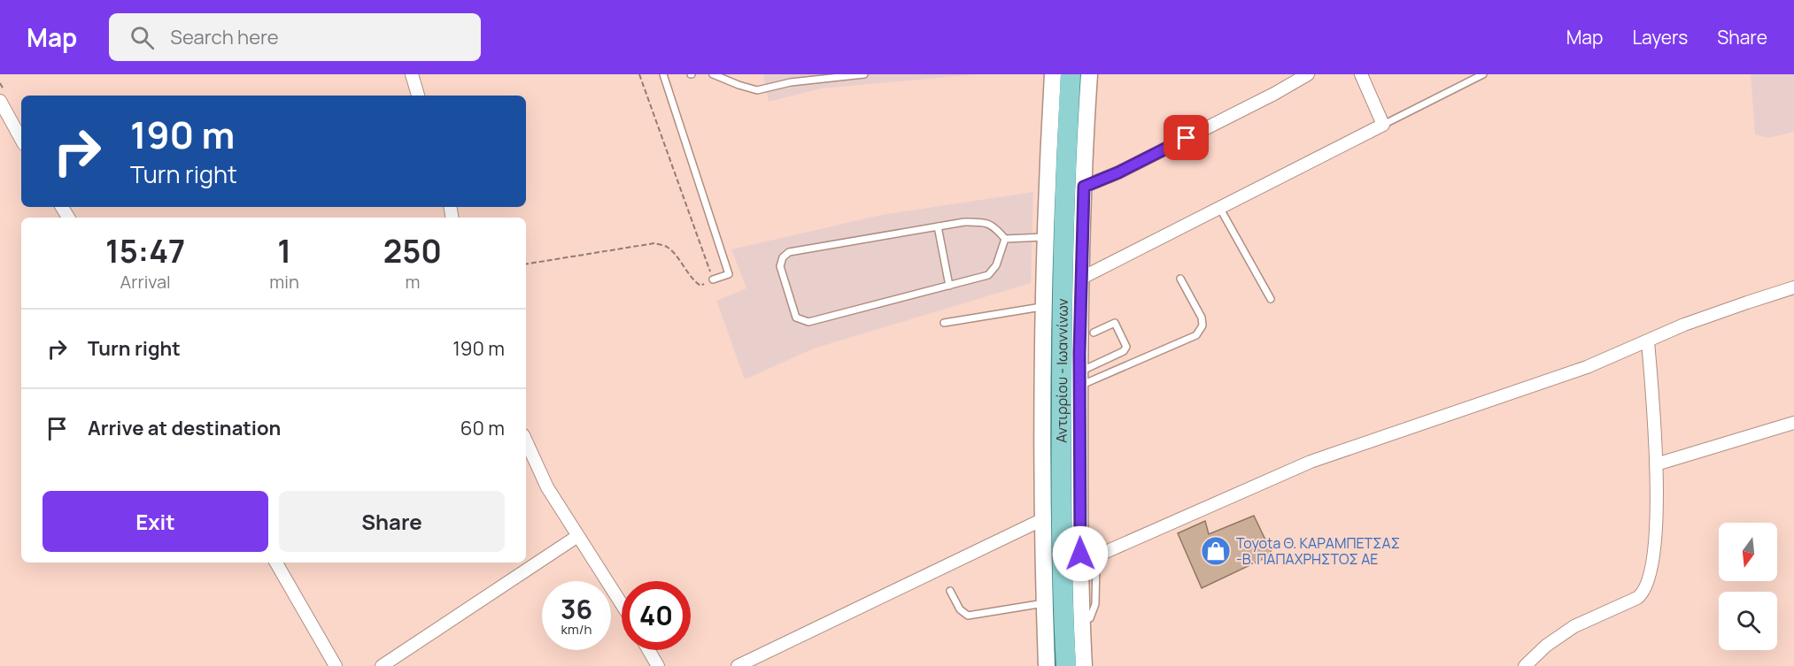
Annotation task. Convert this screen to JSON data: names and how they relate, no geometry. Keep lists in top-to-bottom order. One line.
{"streets":{"main road":["Αντιρρίου - Ιωαννίνων"]},"places":{"shop":["Toyota Θ. ΚΑΡΑΜΠΕΤΣΑΣ -Β. ΠΑΠΑΧΡΗΣΤΟΣ ΑΕ"]},"north":"bottom","page":{"header":"Map","search":"Search here","nav":["Map","Layers","Share"],"turn":["190 m","Turn right"],"eta":["15:47","Arrival","1","min","250","m"],"list":[{"name":"Turn right","value":"190 m"},{"name":"Arrive at destination","value":"60 m"}],"buttons":["Exit","Share"],"speed":"36 km/h","limit":"40"}}
